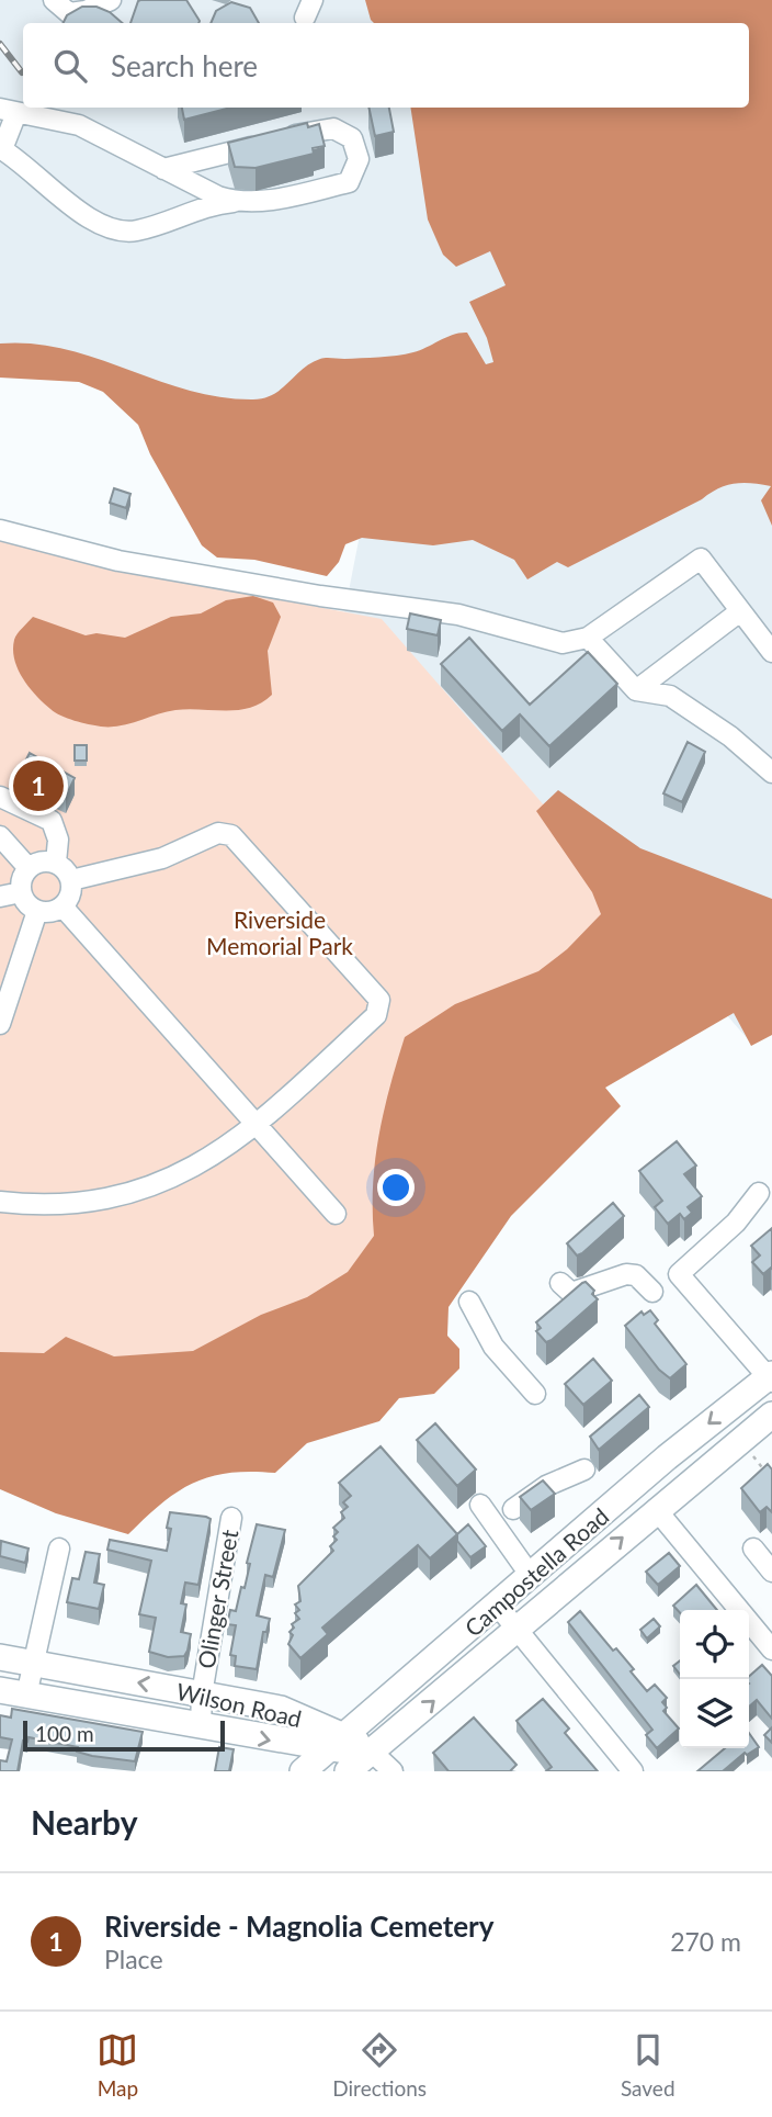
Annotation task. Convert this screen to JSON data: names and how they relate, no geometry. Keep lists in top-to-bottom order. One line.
{"streets":{"main road":["Campostella Road","Wilson Road"],"street":["Olinger Street"]},"crossings":[["Campostella Road","Wilson Road"],["Olinger Street","Wilson Road"]],"parks":["Riverside Memorial Park"],"scale_bar":"100 m","page":{"search":"Search here","pins":"1","scale":"100 m","heading":"Nearby","list":[{"mark":"1","name":"Riverside - Magnolia Cemetery","note":"Place","value":"270 m"}],"nav":["Map","Directions","Saved"]}}
